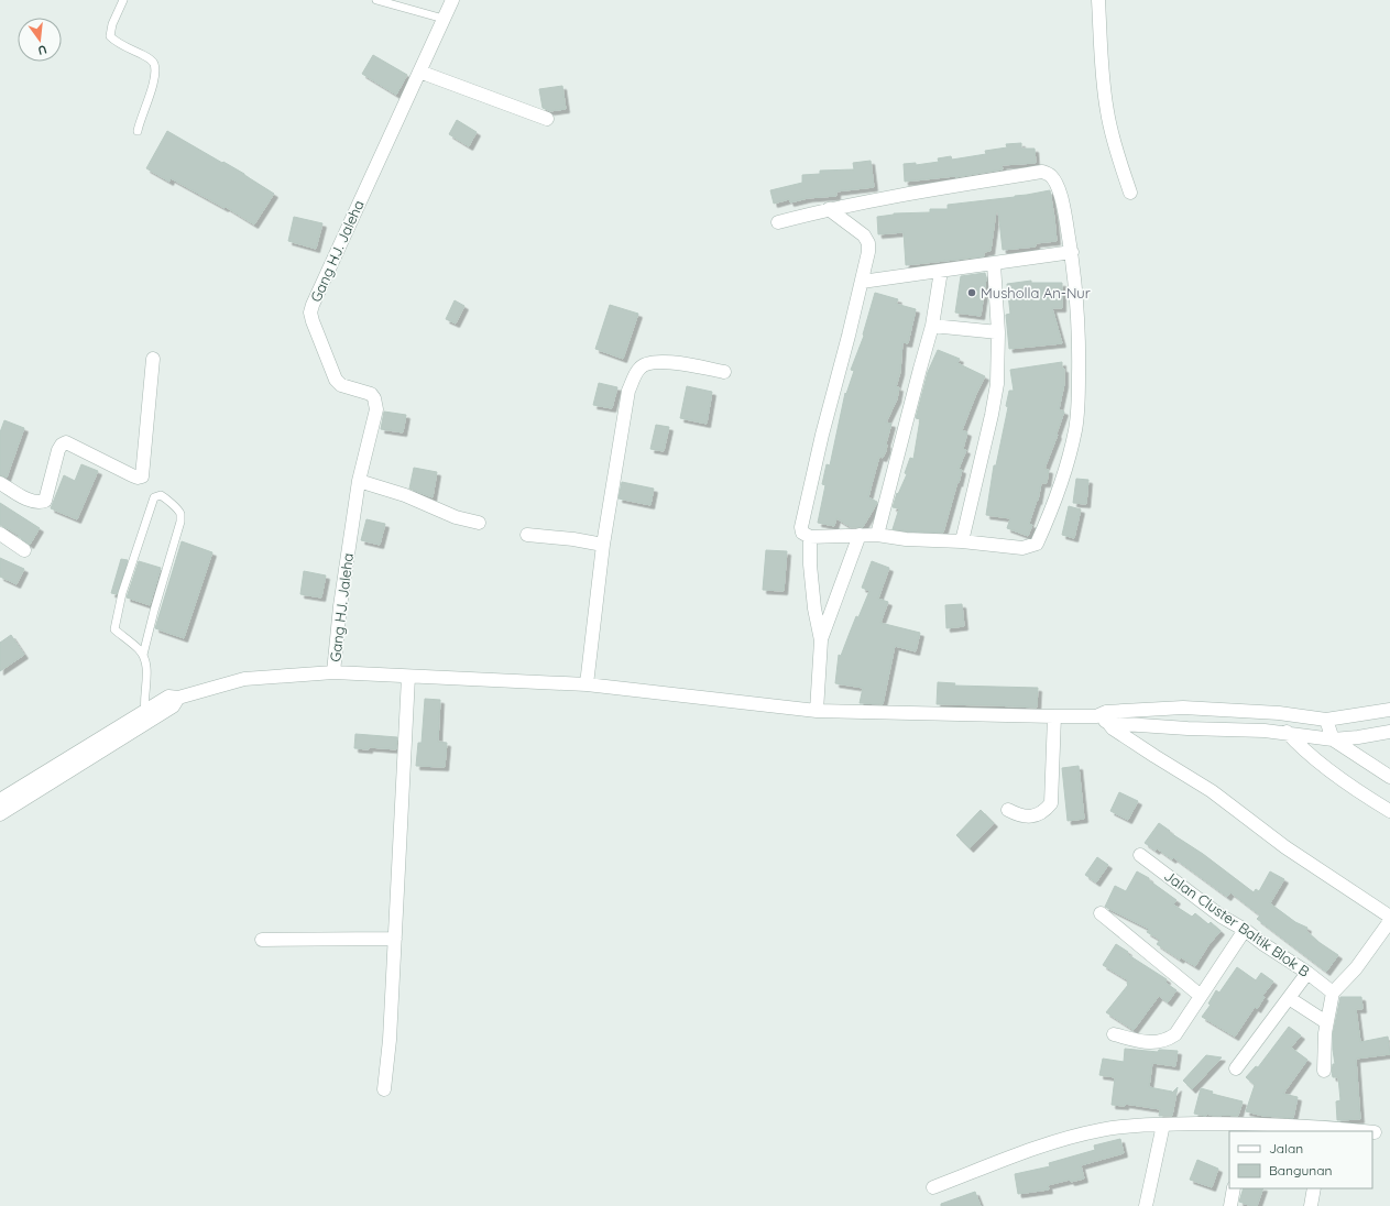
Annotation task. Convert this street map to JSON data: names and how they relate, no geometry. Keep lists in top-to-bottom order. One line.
{"streets":{"street":["Gang HJ. Jaleha","Jalan Cluster Baltik Blok B"]},"places":["Musholla An-Nur"],"legend":["Jalan","Bangunan"],"north":"bottom"}
